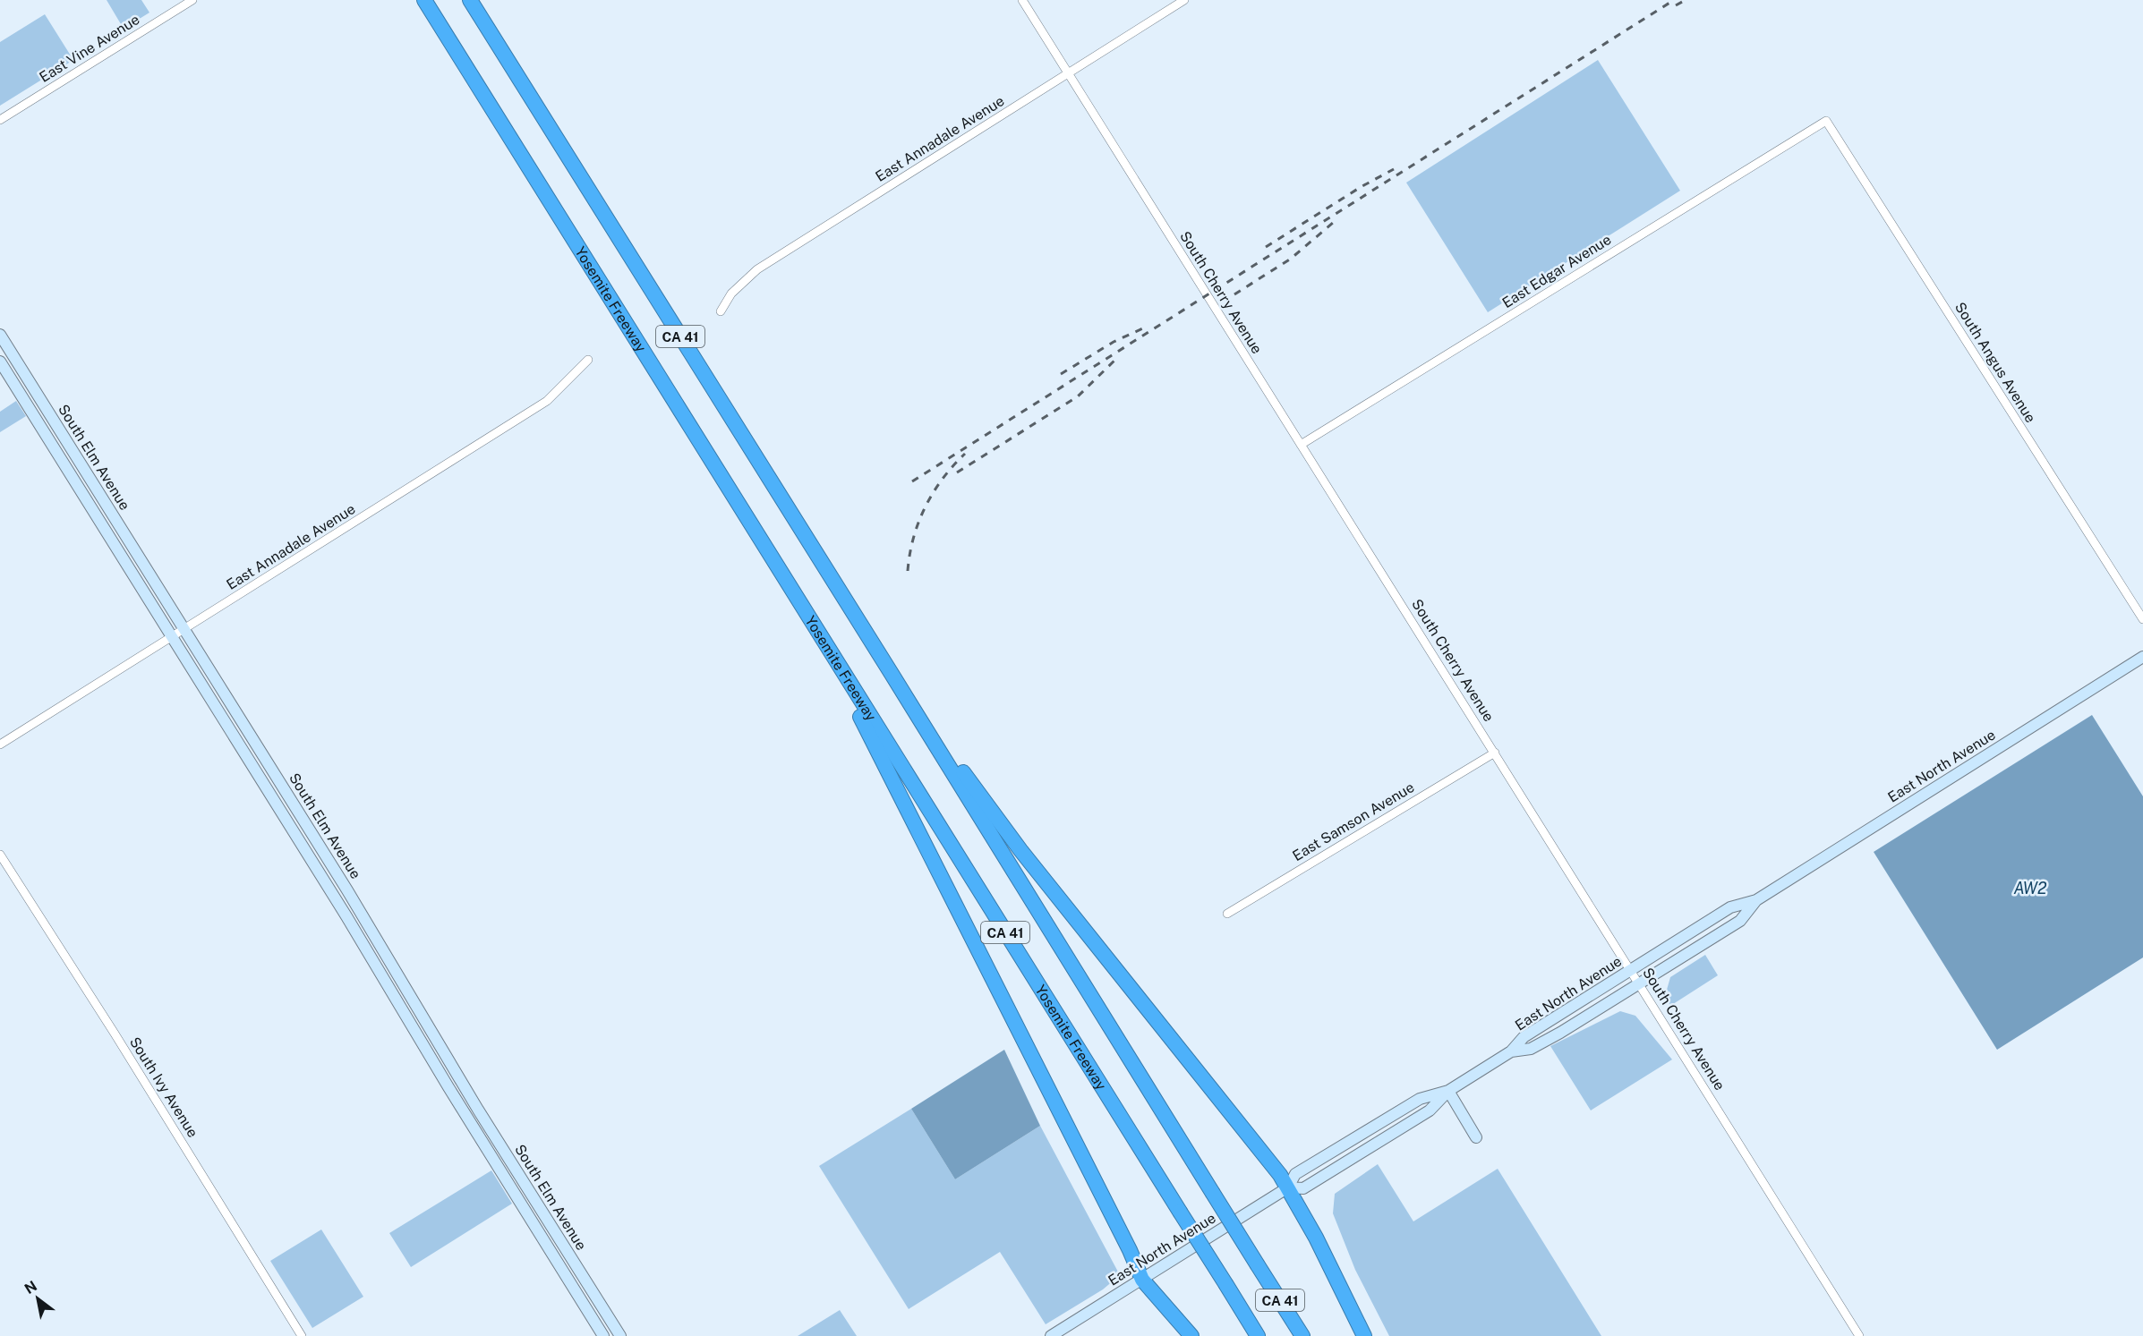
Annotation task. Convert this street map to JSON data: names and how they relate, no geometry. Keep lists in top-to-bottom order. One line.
{"streets":{"highway":["Yosemite Freeway","CA 41"],"main road":["South Elm Avenue","East North Avenue"],"street":["East Vine Avenue","East Annadale Avenue","East Edgar Avenue","South Cherry Avenue","South Angus Avenue","East Samson Avenue","South Ivy Avenue"]},"crossings":[["East Annadale Avenue","South Cherry Avenue"],["East Annadale Avenue","South Elm Avenue"],["East Edgar Avenue","South Cherry Avenue"],["East Edgar Avenue","South Angus Avenue"],["South Cherry Avenue","East North Avenue"],["South Cherry Avenue","East Samson Avenue"]],"water":["AW2"],"north":"top left"}
